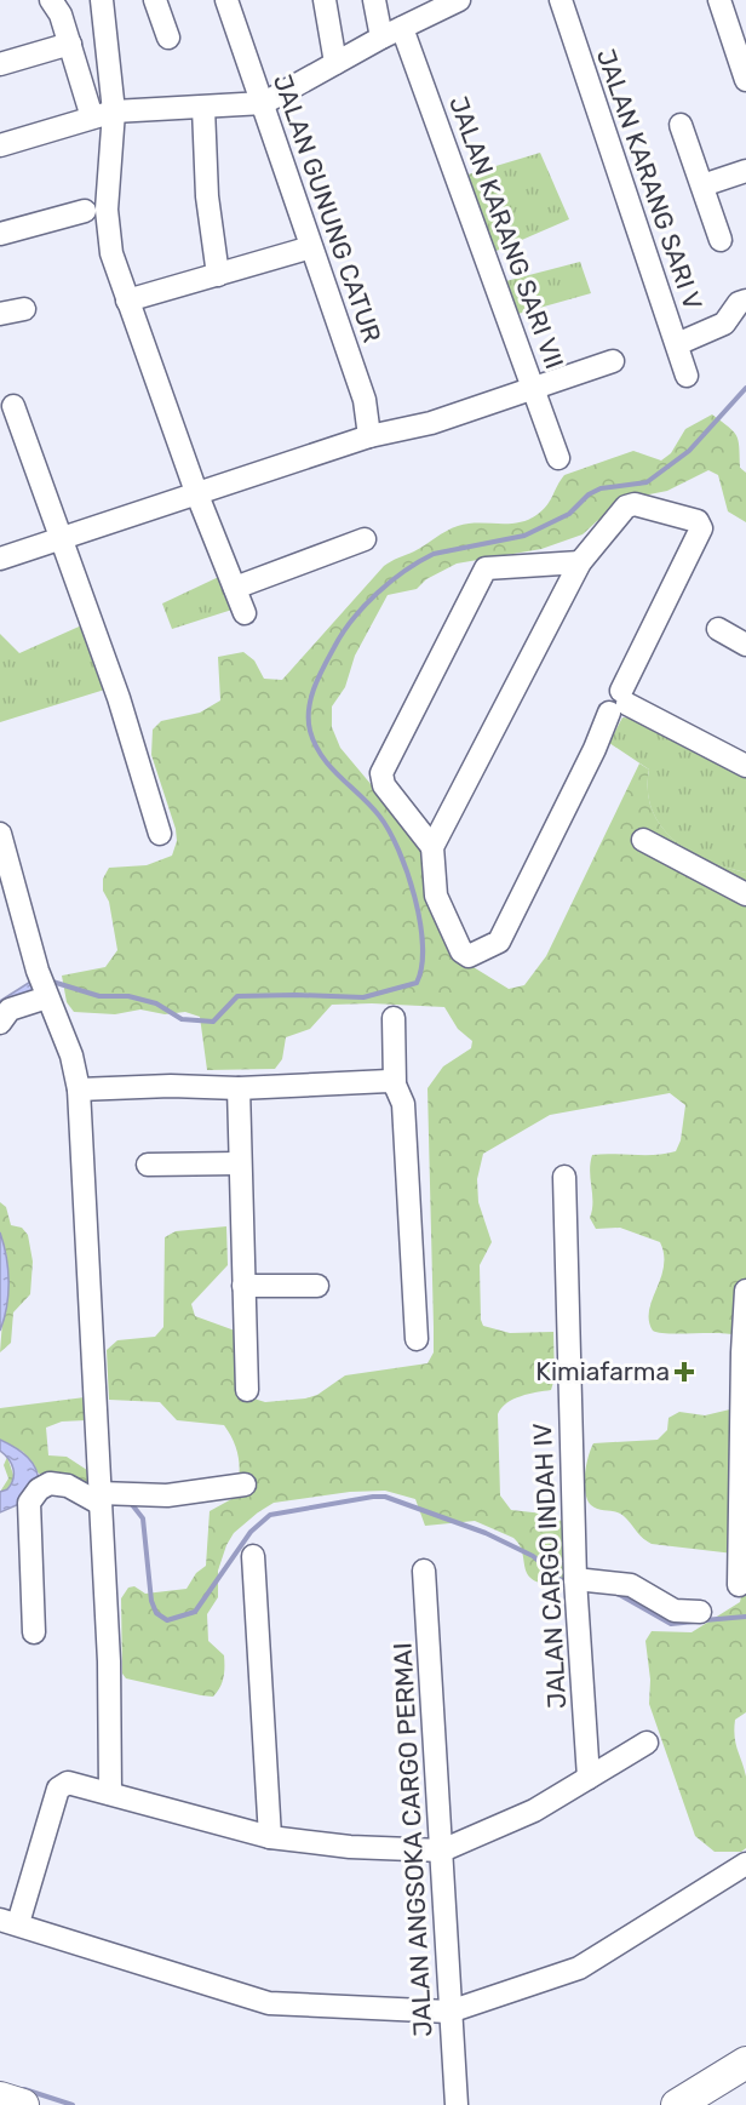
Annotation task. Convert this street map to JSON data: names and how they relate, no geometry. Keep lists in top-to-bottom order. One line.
{"streets":{"street":["JALAN KARANG SARI V","JALAN GUNUNG CATUR","JALAN KARANG SARI VII","JALAN CARGO INDAH IV","JALAN ANGSOKA CARGO PERMAI"]},"places":{"health":["Kimiafarma"]}}
